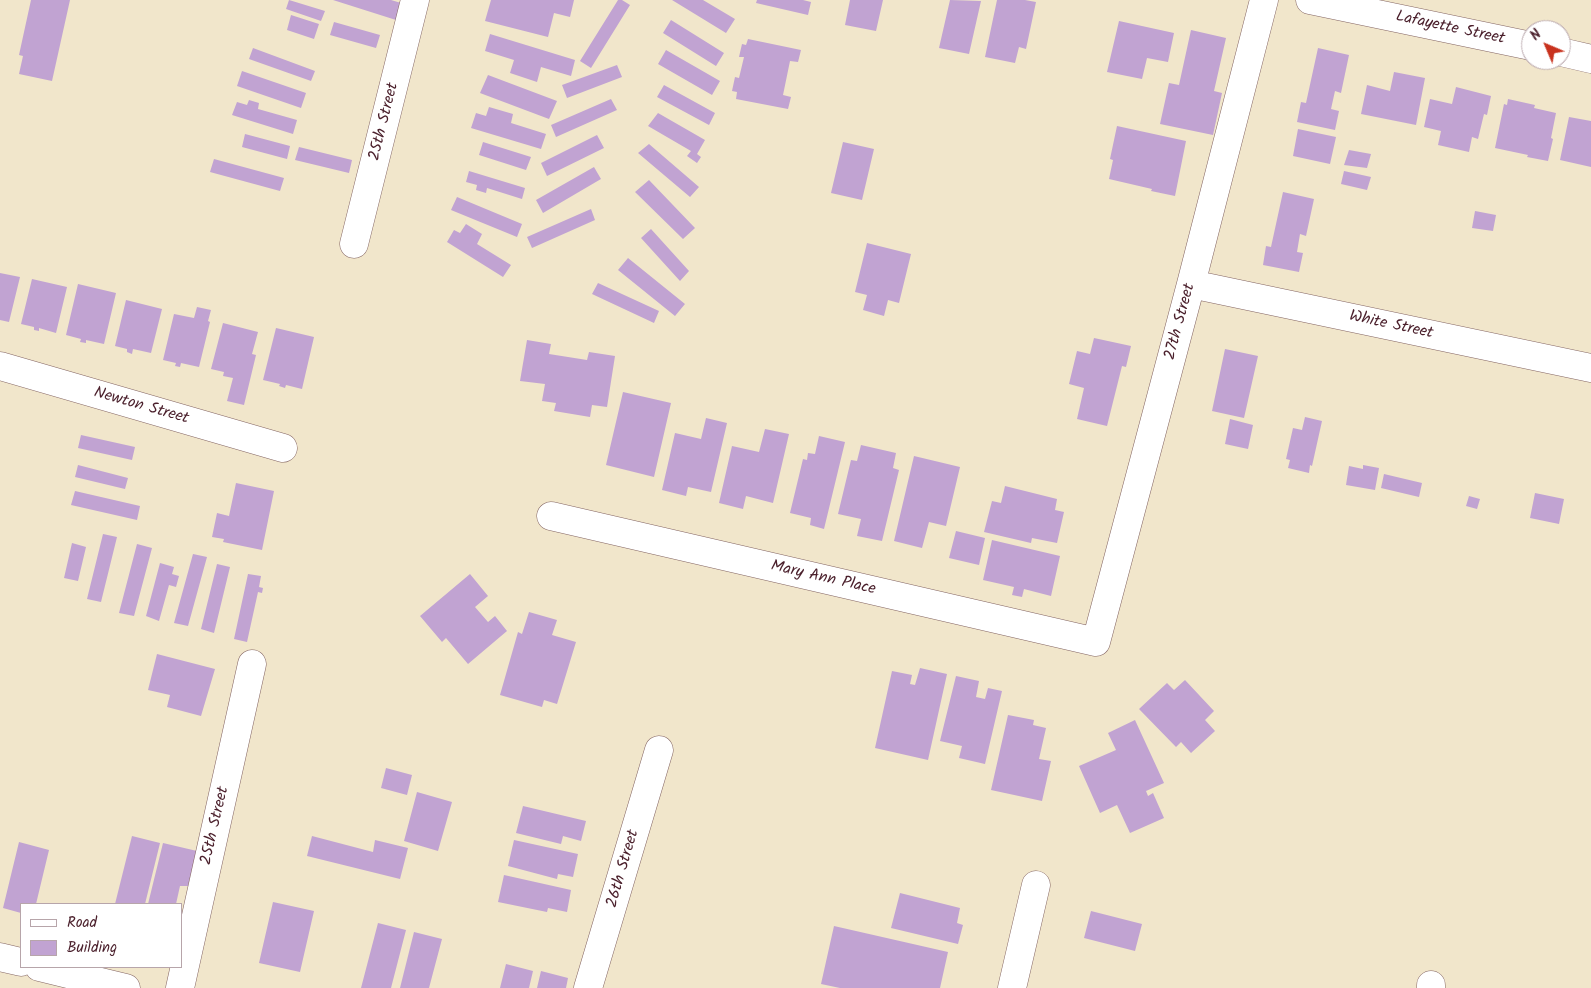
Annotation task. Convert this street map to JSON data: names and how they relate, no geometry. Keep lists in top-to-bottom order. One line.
{"streets":{"street":["Lafayette Street","25th Street","27th Street","White Street","Newton Street","Mary Ann Place","26th Street"]},"crossings":[["27th Street","White Street"],["27th Street","Mary Ann Place"]],"legend":["Road","Building"],"north":"top left"}
